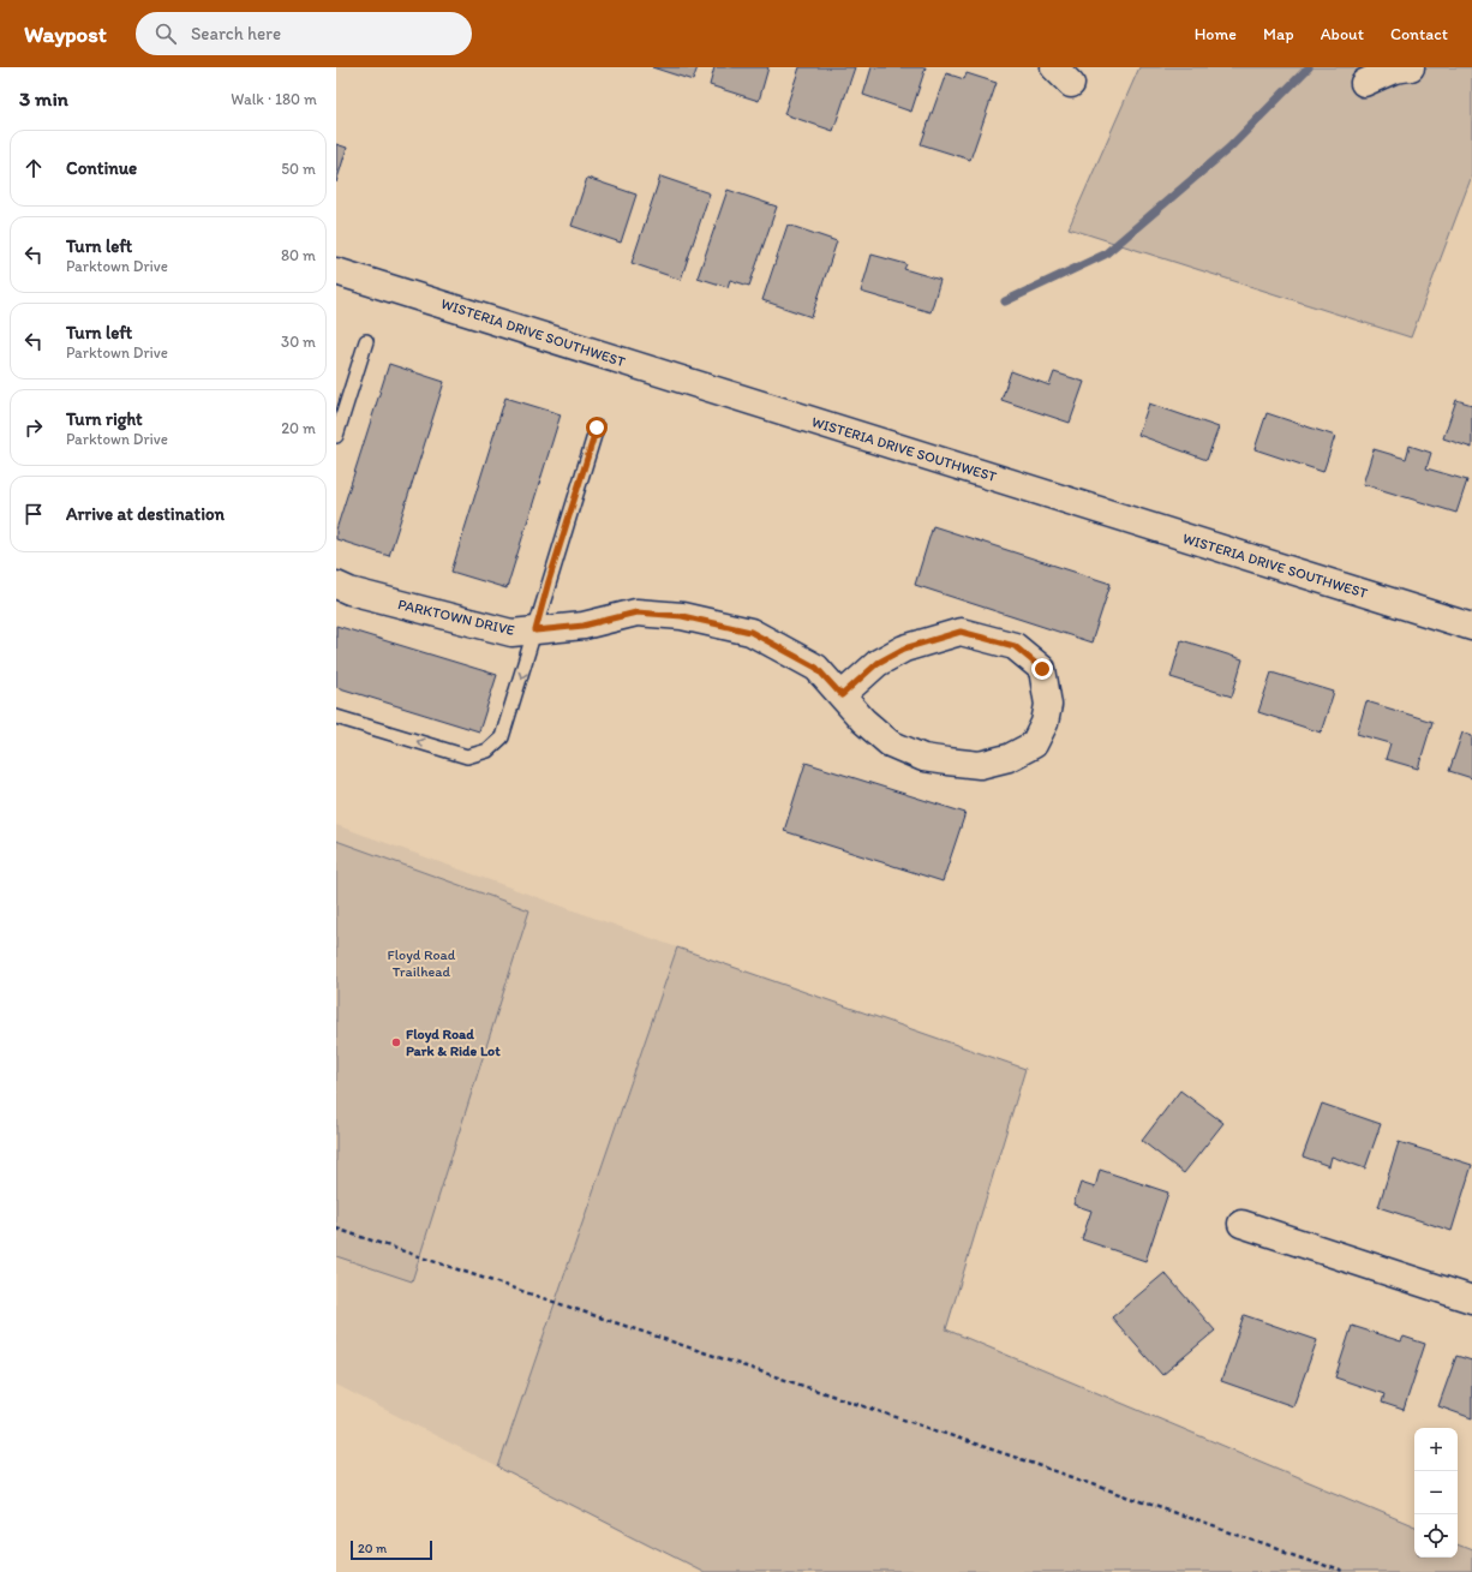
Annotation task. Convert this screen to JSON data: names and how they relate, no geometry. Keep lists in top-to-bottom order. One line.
{"streets":{"street":["WISTERIA DRIVE SOUTHWEST","PARKTOWN DRIVE"]},"parks":["Floyd Road Trailhead"],"places":["Floyd Road Park & Ride Lot"],"scale_bar":"20 m","page":{"header":"Waypost","search":"Search here","nav":["Home","Map","About","Contact"],"heading":["3 min","Walk · 180 m"],"list":[["Continue","50 m"],["Turn left","Parktown Drive","80 m"],["Turn left","Parktown Drive","30 m"],["Turn right","Parktown Drive","20 m"],"Arrive at destination"],"map_buttons":["+","−"],"scale":"20 m"}}
